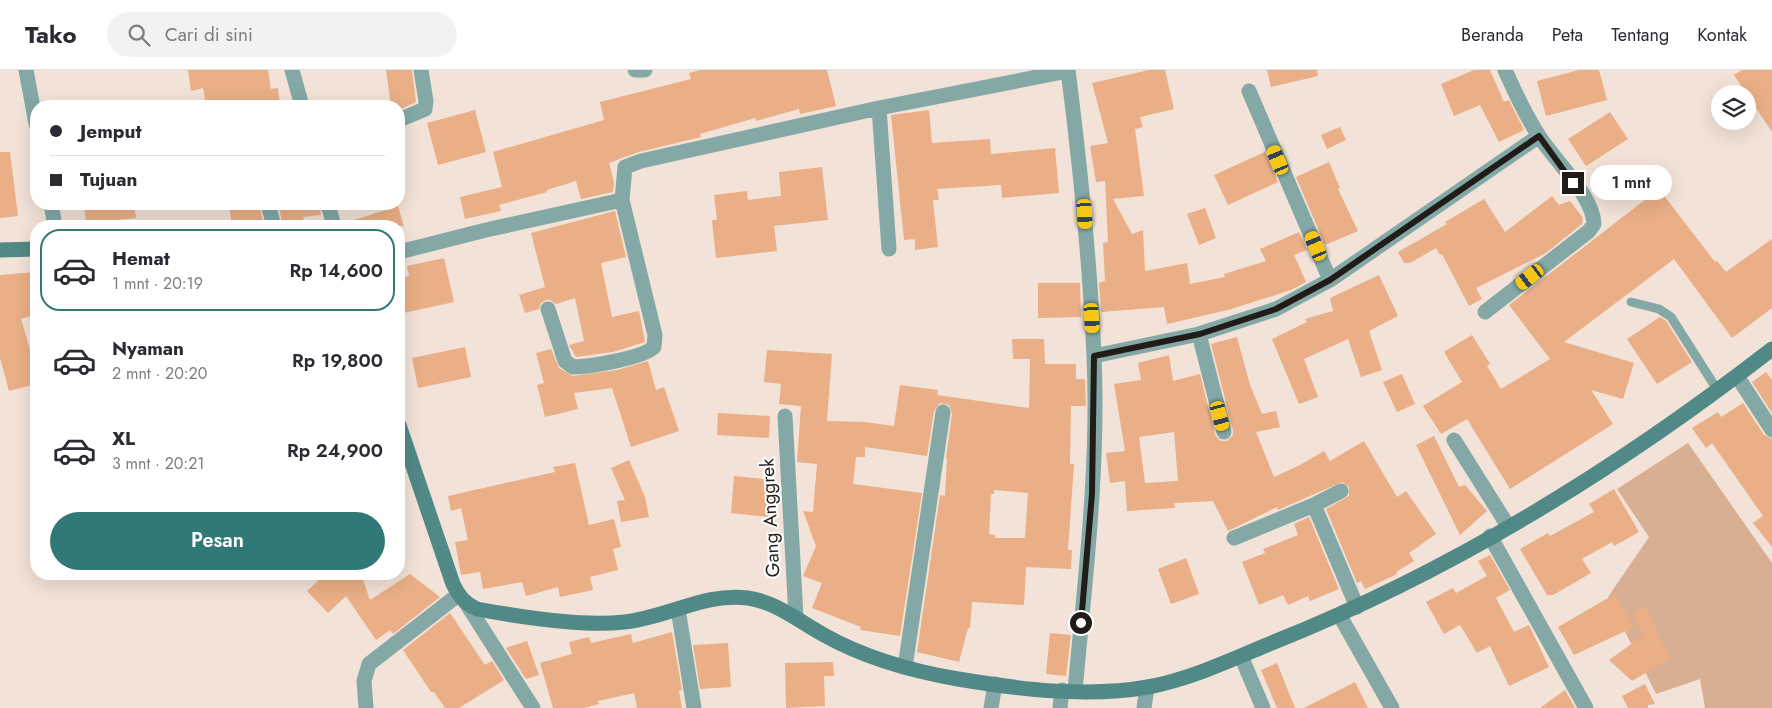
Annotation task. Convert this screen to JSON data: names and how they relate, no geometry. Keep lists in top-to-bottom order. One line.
{"streets":{"street":["Gang Anggrek"]},"page":{"header":"Tako","search":"Cari di sini","nav":["Beranda","Peta","Tentang","Kontak"],"banner":["Jemput","Tujuan"],"bubble":"1 mnt","list":[{"name":"Hemat","note":"1 mnt · 20:19","value":"Rp 14,600"},{"name":"Nyaman","note":"2 mnt · 20:20","value":"Rp 19,800"},{"name":"XL","note":"3 mnt · 20:21","value":"Rp 24,900"}],"buttons":"Pesan"}}
